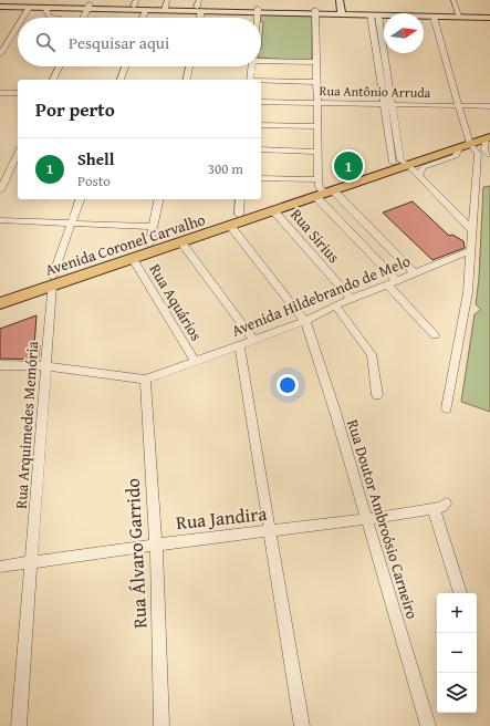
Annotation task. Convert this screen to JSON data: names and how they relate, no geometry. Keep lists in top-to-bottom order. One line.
{"streets":{"main road":["Avenida Coronel Carvalho"],"street":["Rua Antônio Arruda","Rua Sirius","Avenida Hildebrando de Melo","Rua Aquários","Rua Arquimedes Memória","Rua Jandira","Rua Doutor Ambroósio Carneiro","Rua Álvaro Garrido"]},"crossings":[["Rua Sirius","Avenida Coronel Carvalho"],["Rua Sirius","Avenida Hildebrando de Melo"],["Avenida Coronel Carvalho","Rua Aquários"],["Avenida Coronel Carvalho","Rua Arquimedes Memória"],["Avenida Hildebrando de Melo","Rua Aquários"],["Avenida Hildebrando de Melo","Rua Arquimedes Memória"],["Avenida Hildebrando de Melo","Rua Doutor Ambroósio Carneiro"],["Avenida Hildebrando de Melo","Rua Álvaro Garrido"],["Rua Arquimedes Memória","Rua Jandira"],["Rua Jandira","Rua Doutor Ambroósio Carneiro"],["Rua Jandira","Rua Álvaro Garrido"]],"north":"right","page":{"search":"Pesquisar aqui","heading":"Por perto","list":[{"mark":"1","name":"Shell","note":"Posto","value":"300 m"}],"pins":"1","map_buttons":["+","−"]}}
